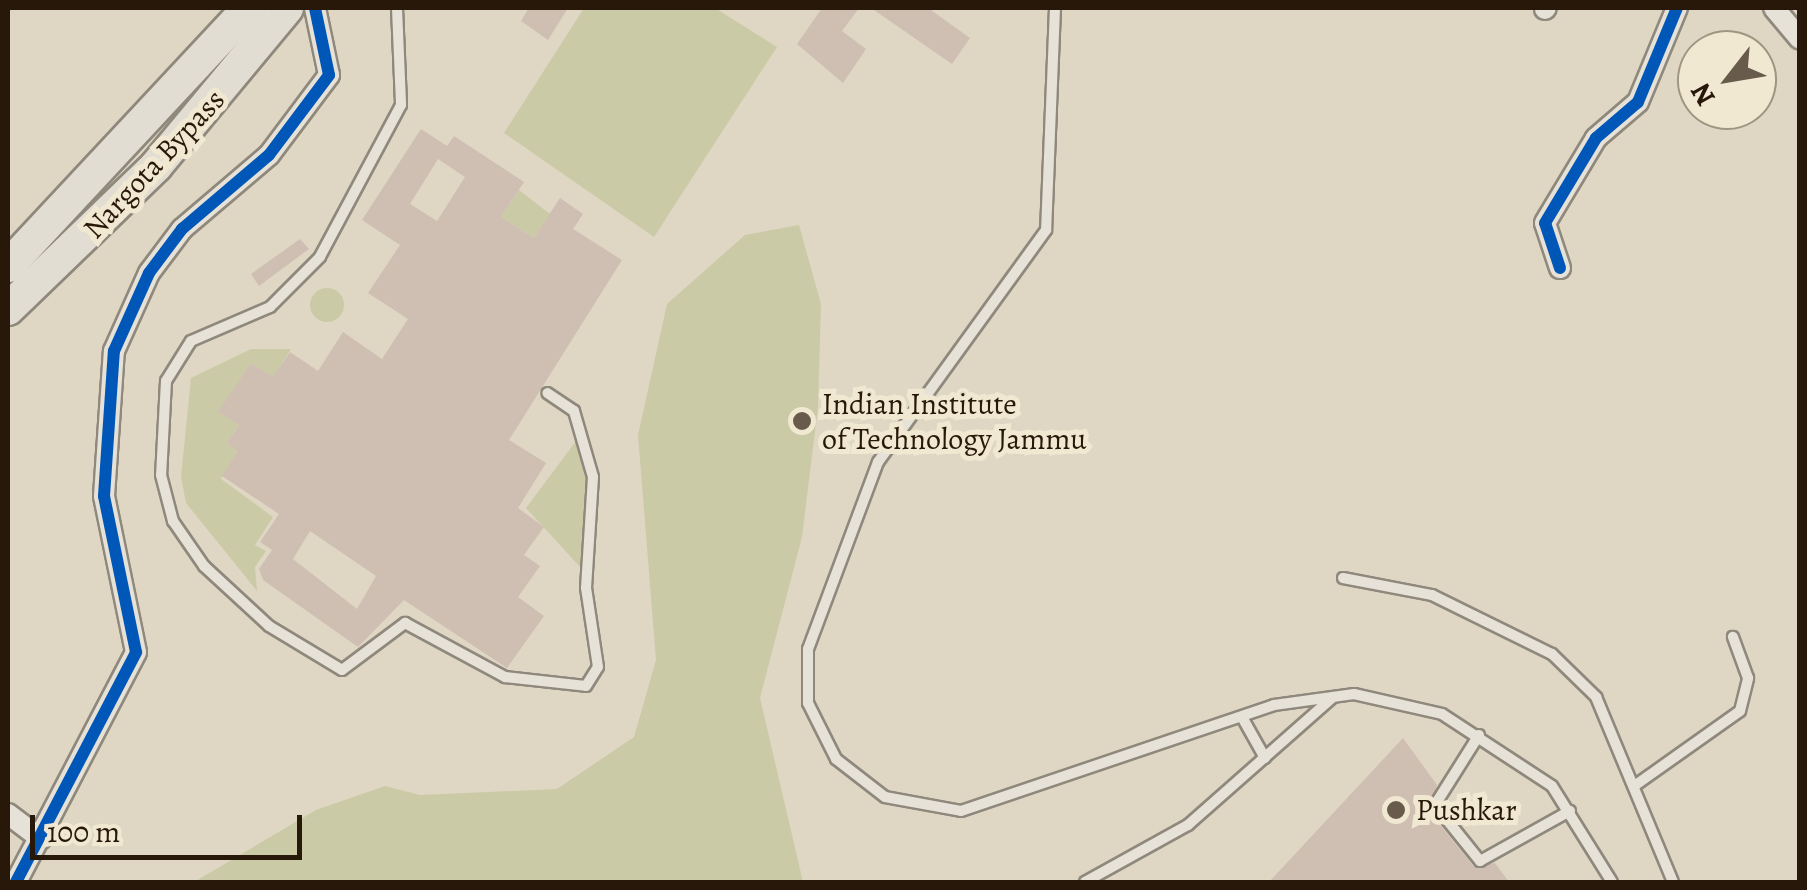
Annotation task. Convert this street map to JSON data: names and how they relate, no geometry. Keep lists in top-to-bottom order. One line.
{"streets":{"highway":["Nargota Bypass"]},"places":["Indian Institute of Technology Jammu","Pushkar"],"scale_bar":"100 m","north":"bottom left"}
